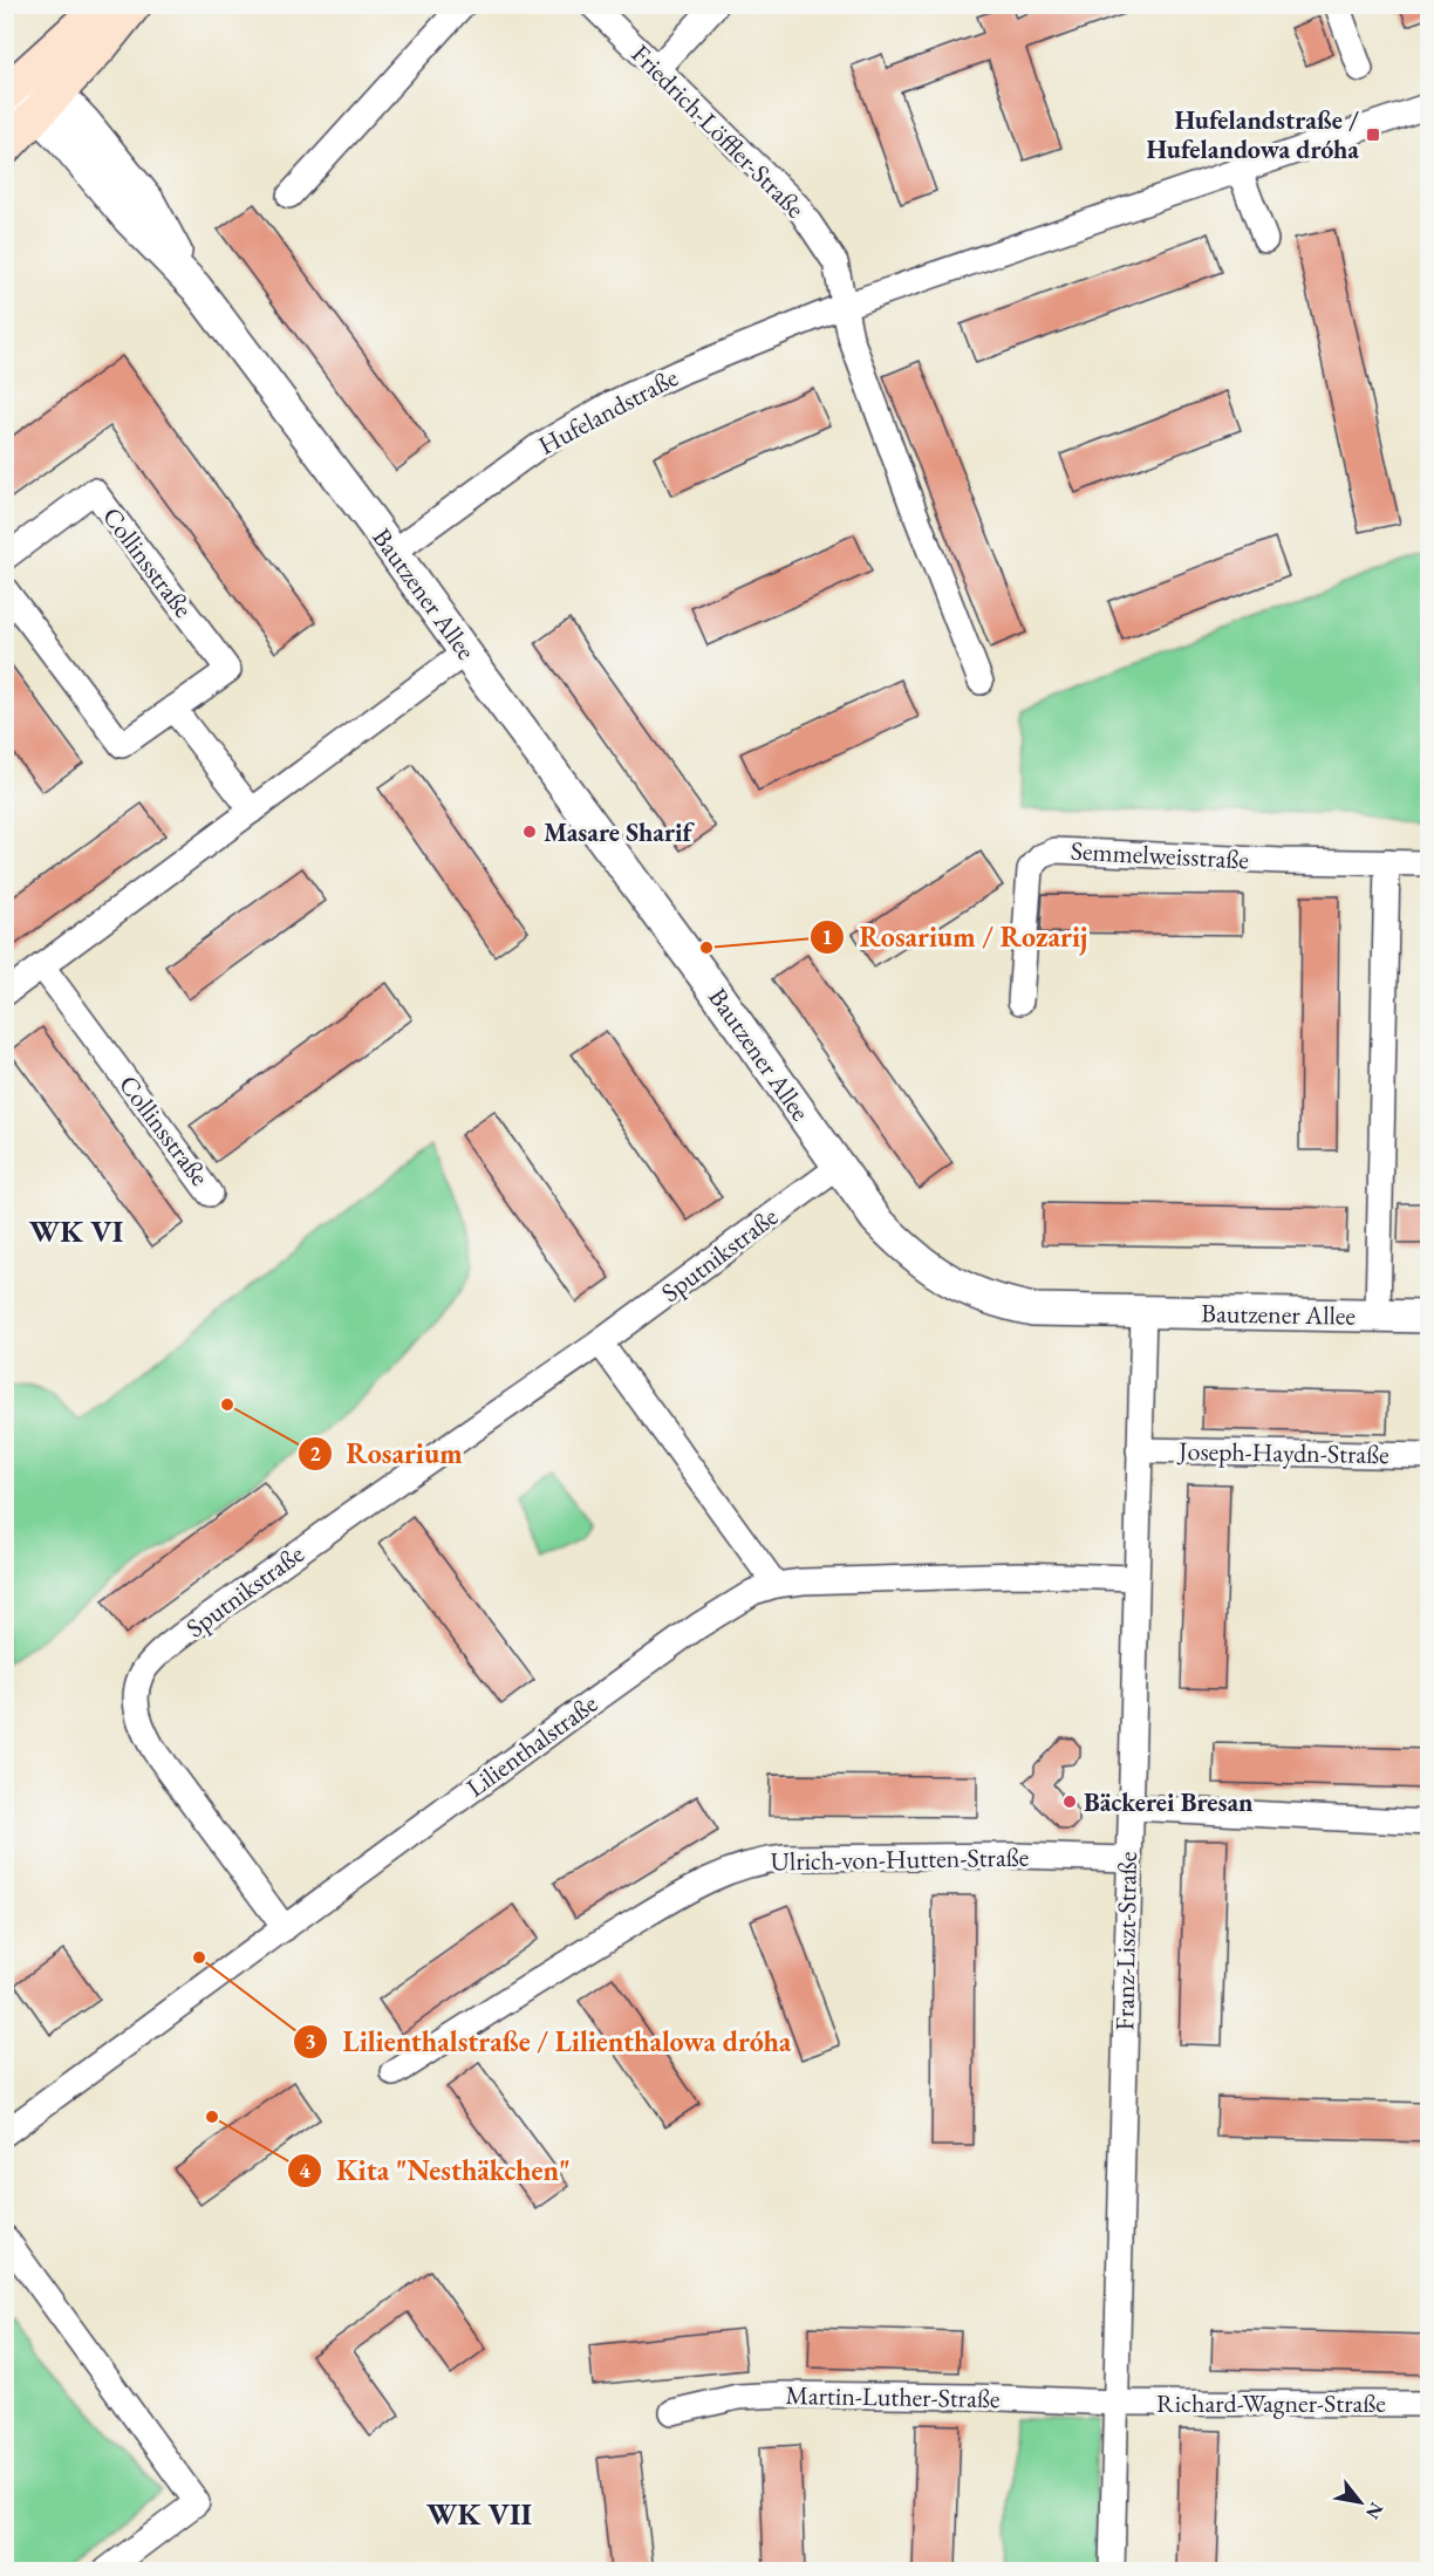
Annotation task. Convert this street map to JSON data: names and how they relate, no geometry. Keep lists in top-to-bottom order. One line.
{"streets":{"street":["Friedrich-Löffler-Straße","Hufelandstraße","Collinsstraße","Bautzener Allee","Semmelweisstraße","Sputnikstraße","Joseph-Haydn-Straße","Lilienthalstraße","Ulrich-von-Hutten-Straße","Franz-Liszt-Straße","Martin-Luther-Straße","Richard-Wagner-Straße"]},"crossings":[["Friedrich-Löffler-Straße","Hufelandstraße"],["Hufelandstraße","Bautzener Allee"],["Bautzener Allee","Sputnikstraße"],["Bautzener Allee","Franz-Liszt-Straße"],["Sputnikstraße","Lilienthalstraße"],["Joseph-Haydn-Straße","Franz-Liszt-Straße"],["Lilienthalstraße","Franz-Liszt-Straße"],["Ulrich-von-Hutten-Straße","Franz-Liszt-Straße"],["Franz-Liszt-Straße","Martin-Luther-Straße"],["Franz-Liszt-Straße","Richard-Wagner-Straße"],["Martin-Luther-Straße","Richard-Wagner-Straße"]],"districts":["WK VI","WK VII"],"places":{"transit":["Hufelandstraße / Hufelandowa dróha"],"other":["Masare Sharif","Rosarium / Rozarij","Rosarium","Bäckerei Bresan","Lilienthalstraße / Lilienthalowa dróha","Kita \"Nesthäkchen\""]},"north":"bottom right"}
